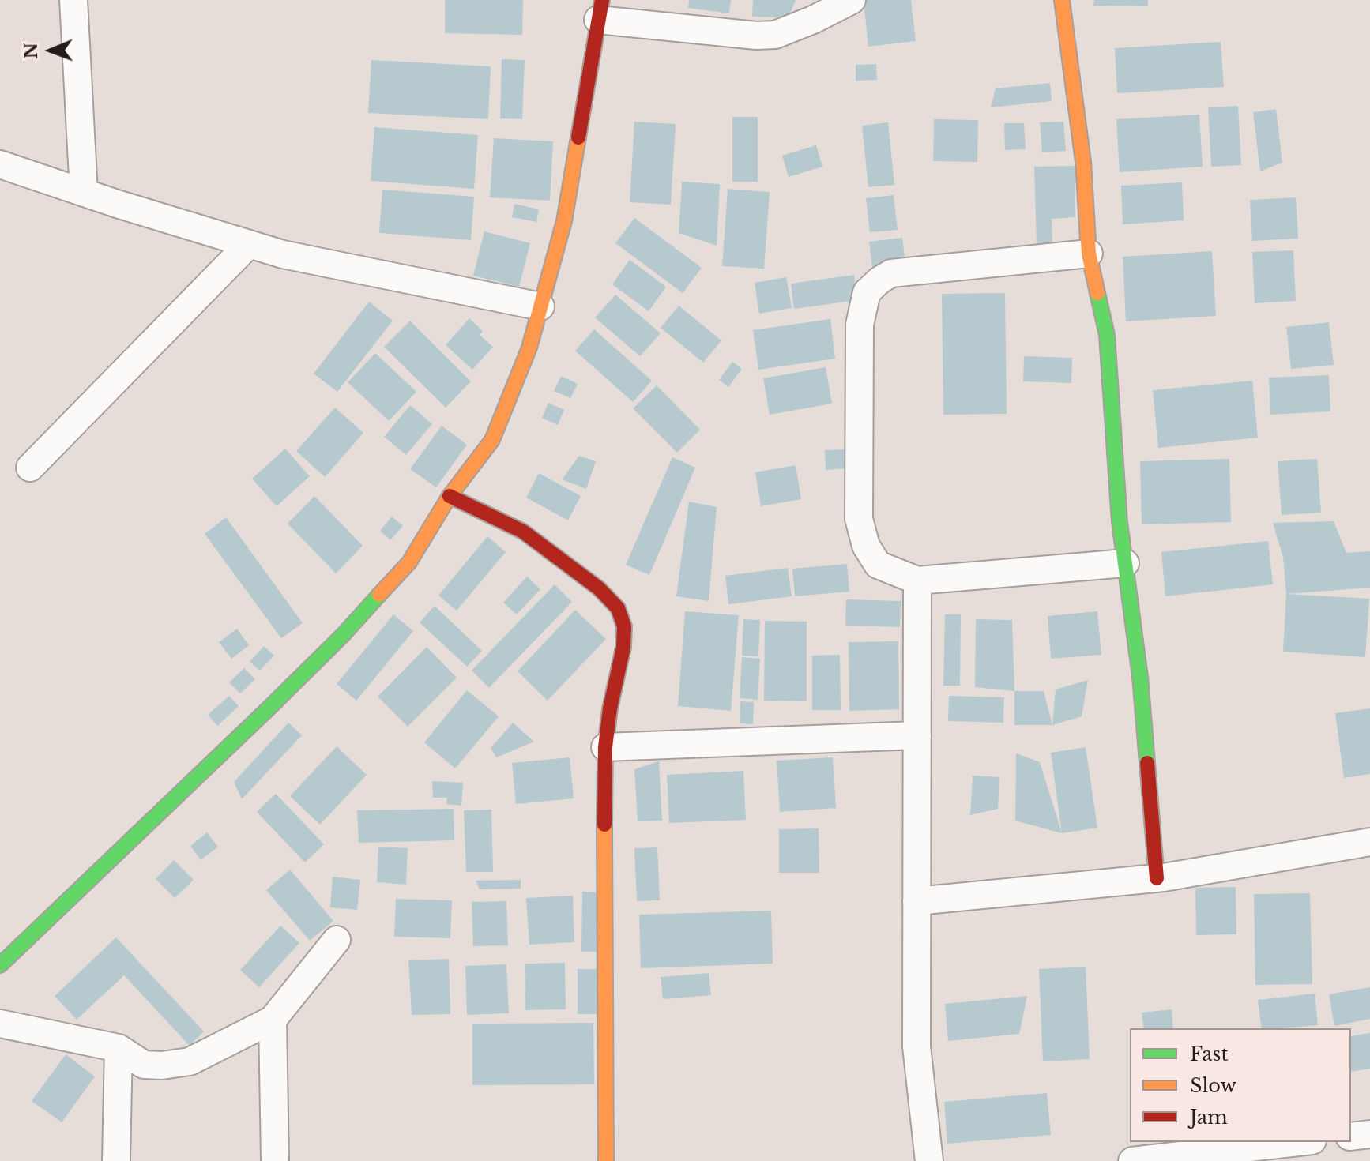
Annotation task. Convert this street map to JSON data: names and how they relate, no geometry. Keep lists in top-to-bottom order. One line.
{"legend":["Fast","Slow","Jam"],"north":"left"}
